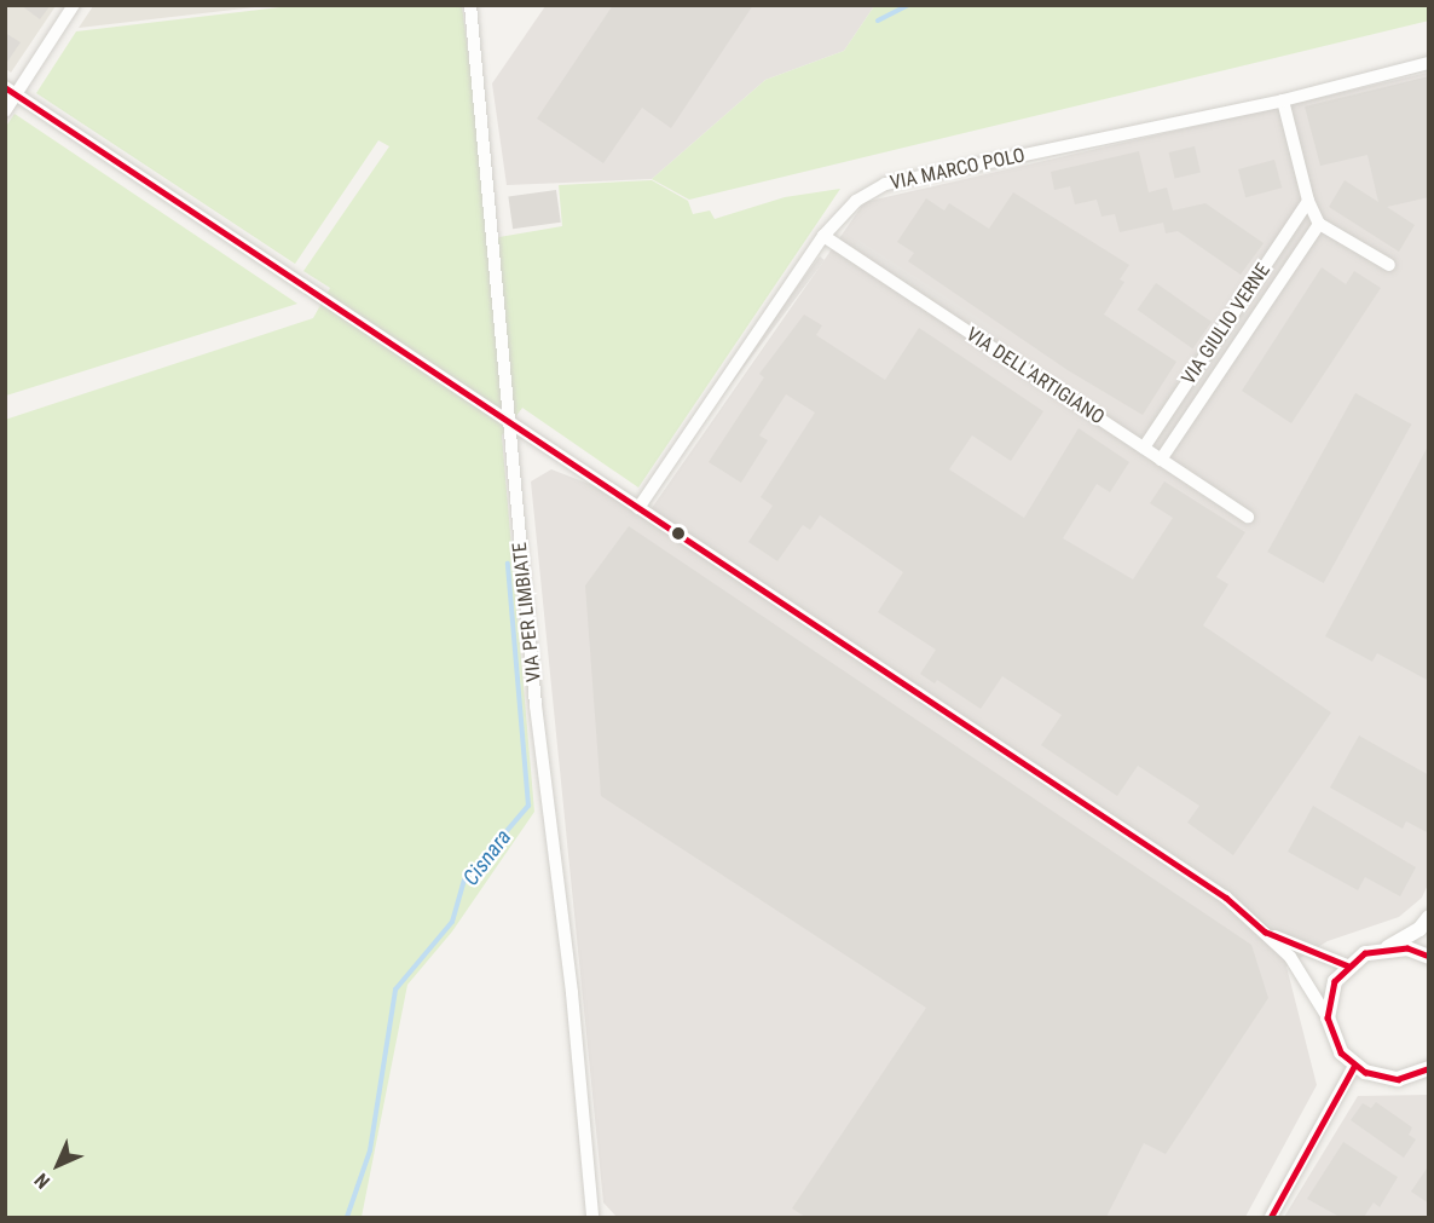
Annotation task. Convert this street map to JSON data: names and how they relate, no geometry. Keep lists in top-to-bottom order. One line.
{"streets":{"street":["VIA MARCO POLO","VIA GIULIO VERNE","VIA DELL'ARTIGIANO","VIA PER LIMBIATE"]},"crossings":[["VIA MARCO POLO","VIA DELL'ARTIGIANO"],["VIA GIULIO VERNE","VIA DELL'ARTIGIANO"]],"water":["Cisnara"],"north":"bottom left"}
